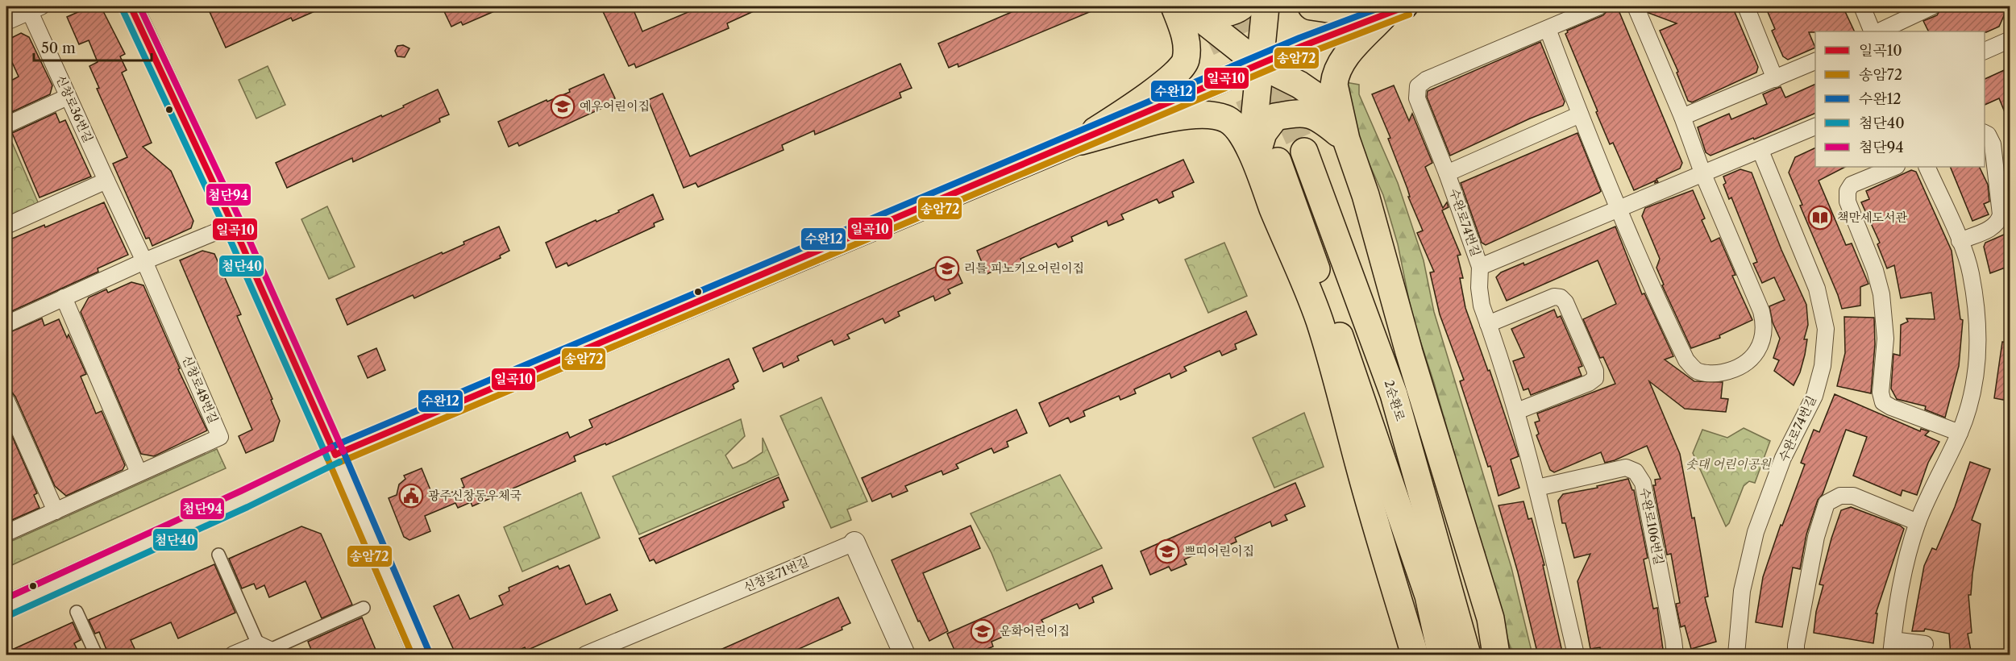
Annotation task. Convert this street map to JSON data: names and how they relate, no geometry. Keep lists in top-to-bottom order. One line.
{"streets":{"highway":["2순환로"],"street":["신창로36번길","수완로74번길","신창로48번길","수완로106번길","신창로71번길"]},"crossings":[["신창로36번길","신창로48번길"]],"parks":["솟대 어린이공원"],"places":{"school or university":["예우어린이집","리틀 피노키오어린이집","쁘띠어린이집","운화어린이집"],"library":["책만세도서관"],"public building":["광주신창동우체국"]},"lines":["transit line 일곡10","transit line 수완12","transit line 첨단94","transit line 첨단40","transit line 송암72"],"legend":["일곡10","송암72","수완12","첨단40","첨단94"],"scale_bar":"50 m"}
